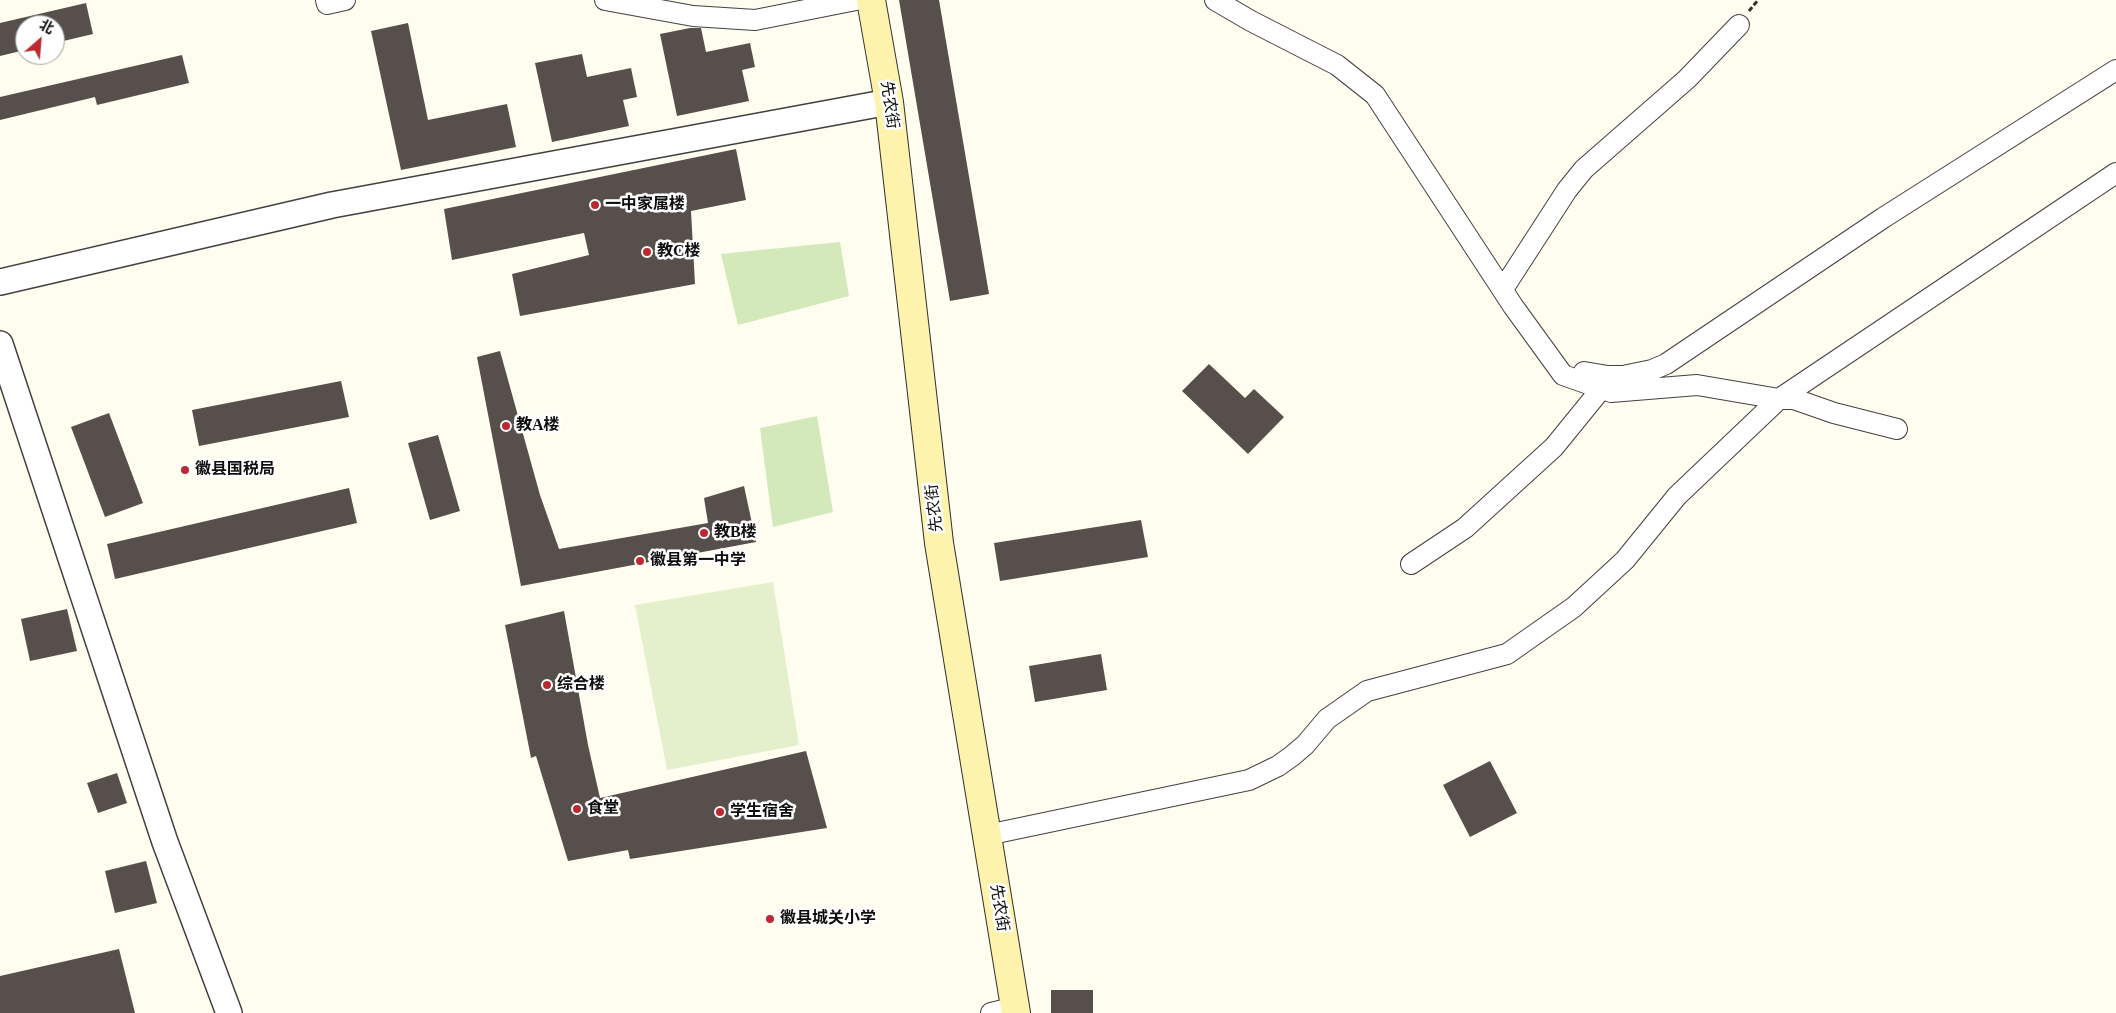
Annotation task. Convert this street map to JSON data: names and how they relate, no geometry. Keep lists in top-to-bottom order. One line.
{"streets":{"main road":["先农街"]},"places":["一中家属楼","教C楼","教A楼","徽县国税局","教B楼","徽县第一中学","综合楼","食堂","学生宿舍","徽县城关小学"],"north":"top right"}
